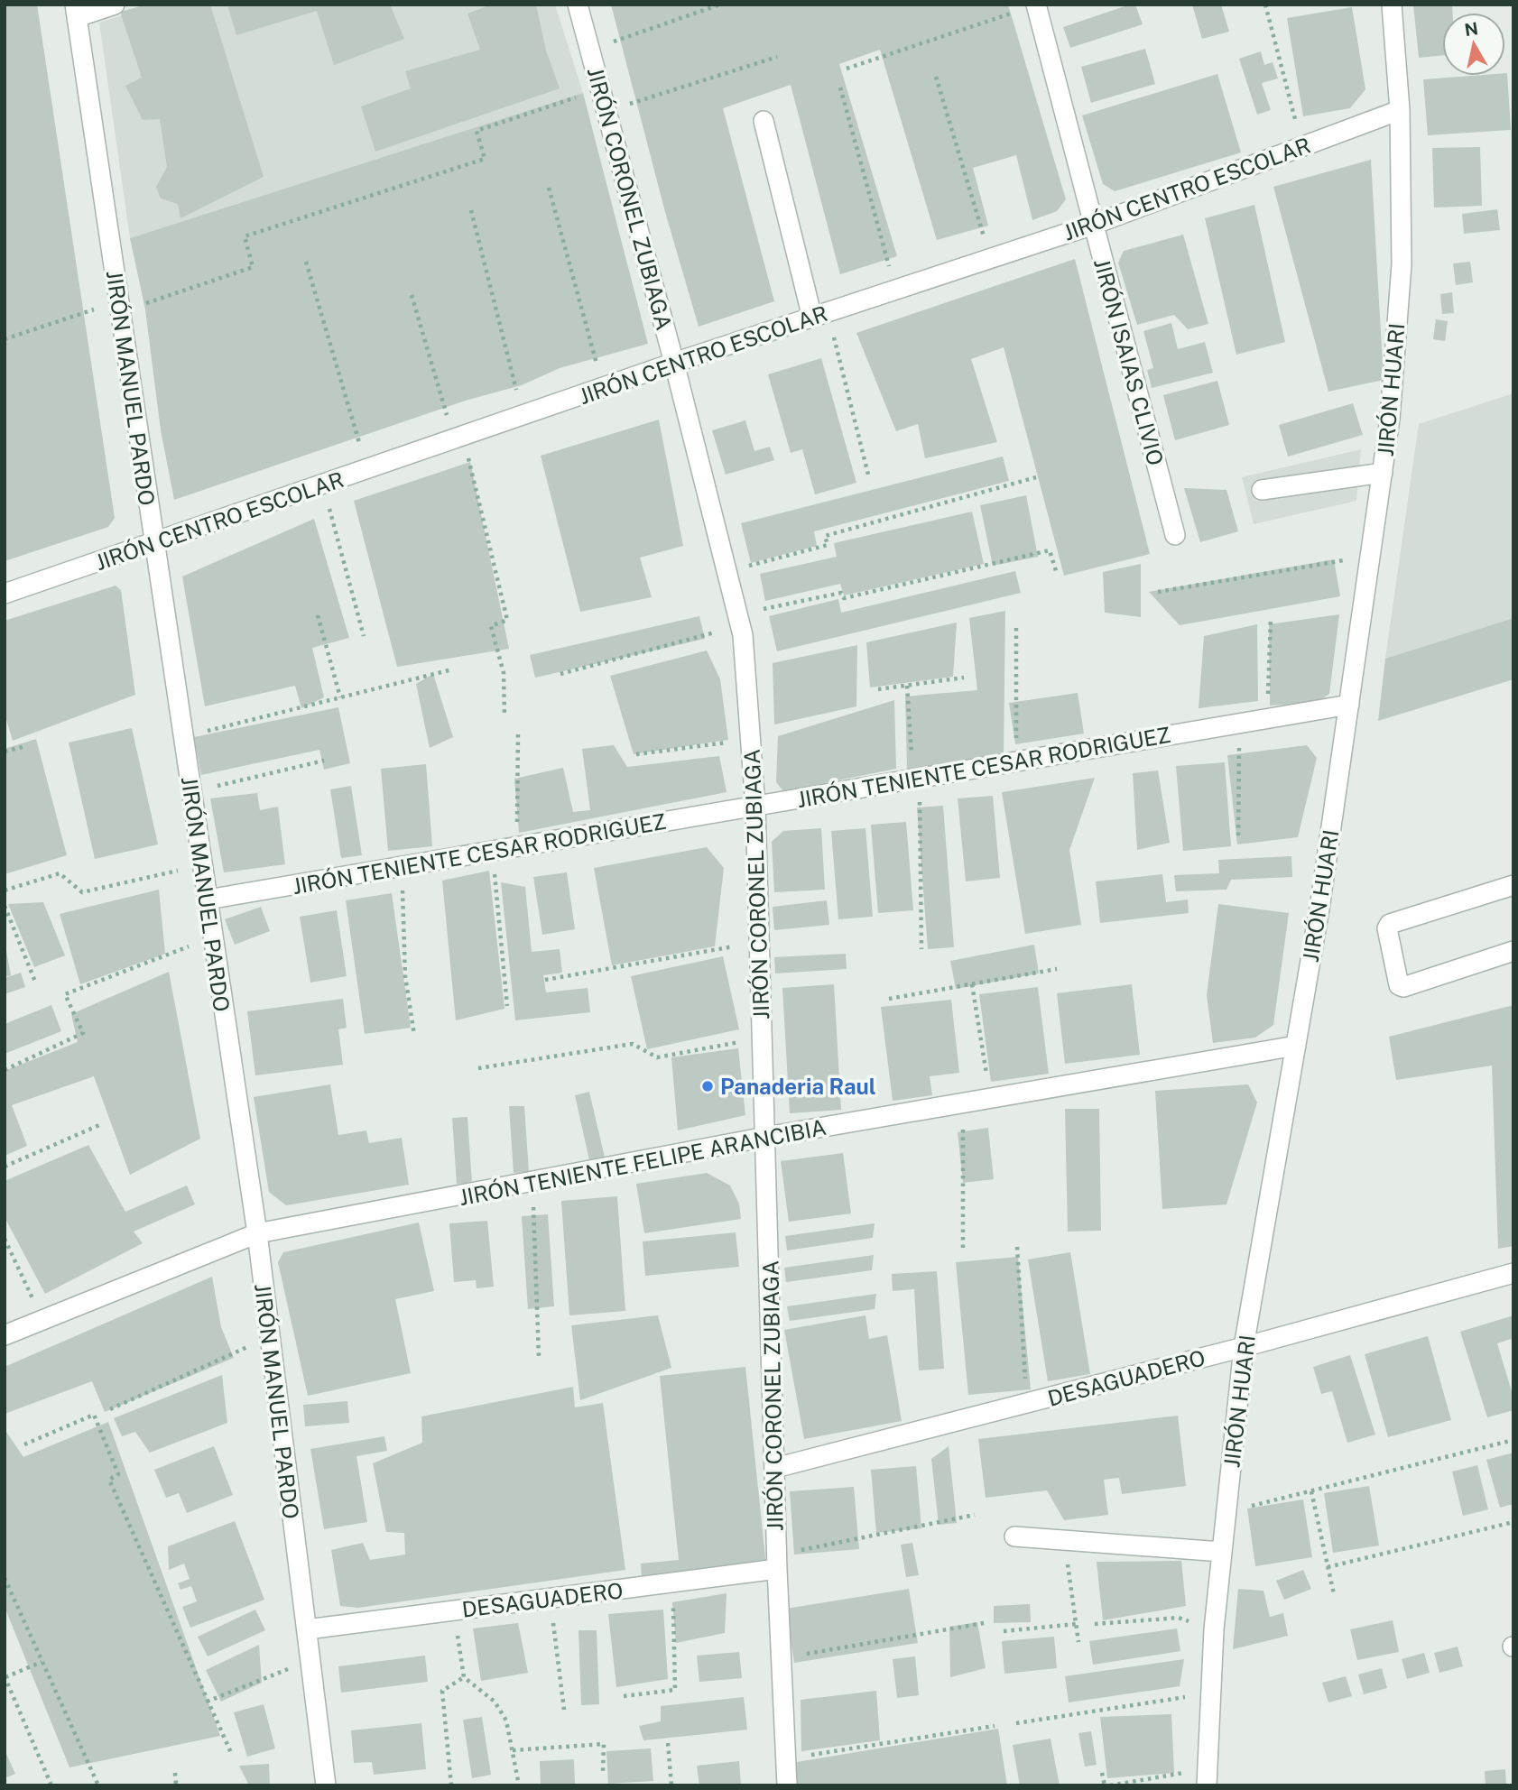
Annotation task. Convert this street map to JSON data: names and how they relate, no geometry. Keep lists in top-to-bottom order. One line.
{"streets":{"street":["JIRÓN CENTRO ESCOLAR","JIRÓN CORONEL ZUBIAGA","JIRÓN ISAIAS CLIVIO","JIRÓN MANUEL PARDO","JIRÓN HUARI","JIRÓN TENIENTE CESAR RODRIGUEZ","JIRÓN TENIENTE FELIPE ARANCIBIA","DESAGUADERO"]},"crossings":[["JIRÓN CENTRO ESCOLAR","JIRÓN CORONEL ZUBIAGA"],["JIRÓN CENTRO ESCOLAR","JIRÓN ISAIAS CLIVIO"],["JIRÓN CENTRO ESCOLAR","JIRÓN MANUEL PARDO"],["JIRÓN CENTRO ESCOLAR","JIRÓN HUARI"],["JIRÓN CORONEL ZUBIAGA","JIRÓN TENIENTE CESAR RODRIGUEZ"],["JIRÓN CORONEL ZUBIAGA","JIRÓN TENIENTE FELIPE ARANCIBIA"],["JIRÓN CORONEL ZUBIAGA","DESAGUADERO"],["JIRÓN MANUEL PARDO","JIRÓN TENIENTE CESAR RODRIGUEZ"],["JIRÓN MANUEL PARDO","JIRÓN TENIENTE FELIPE ARANCIBIA"],["JIRÓN MANUEL PARDO","DESAGUADERO"],["JIRÓN HUARI","JIRÓN TENIENTE CESAR RODRIGUEZ"],["JIRÓN HUARI","JIRÓN TENIENTE FELIPE ARANCIBIA"],["JIRÓN HUARI","DESAGUADERO"]],"places":["Panaderia Raul"],"north":"top"}
